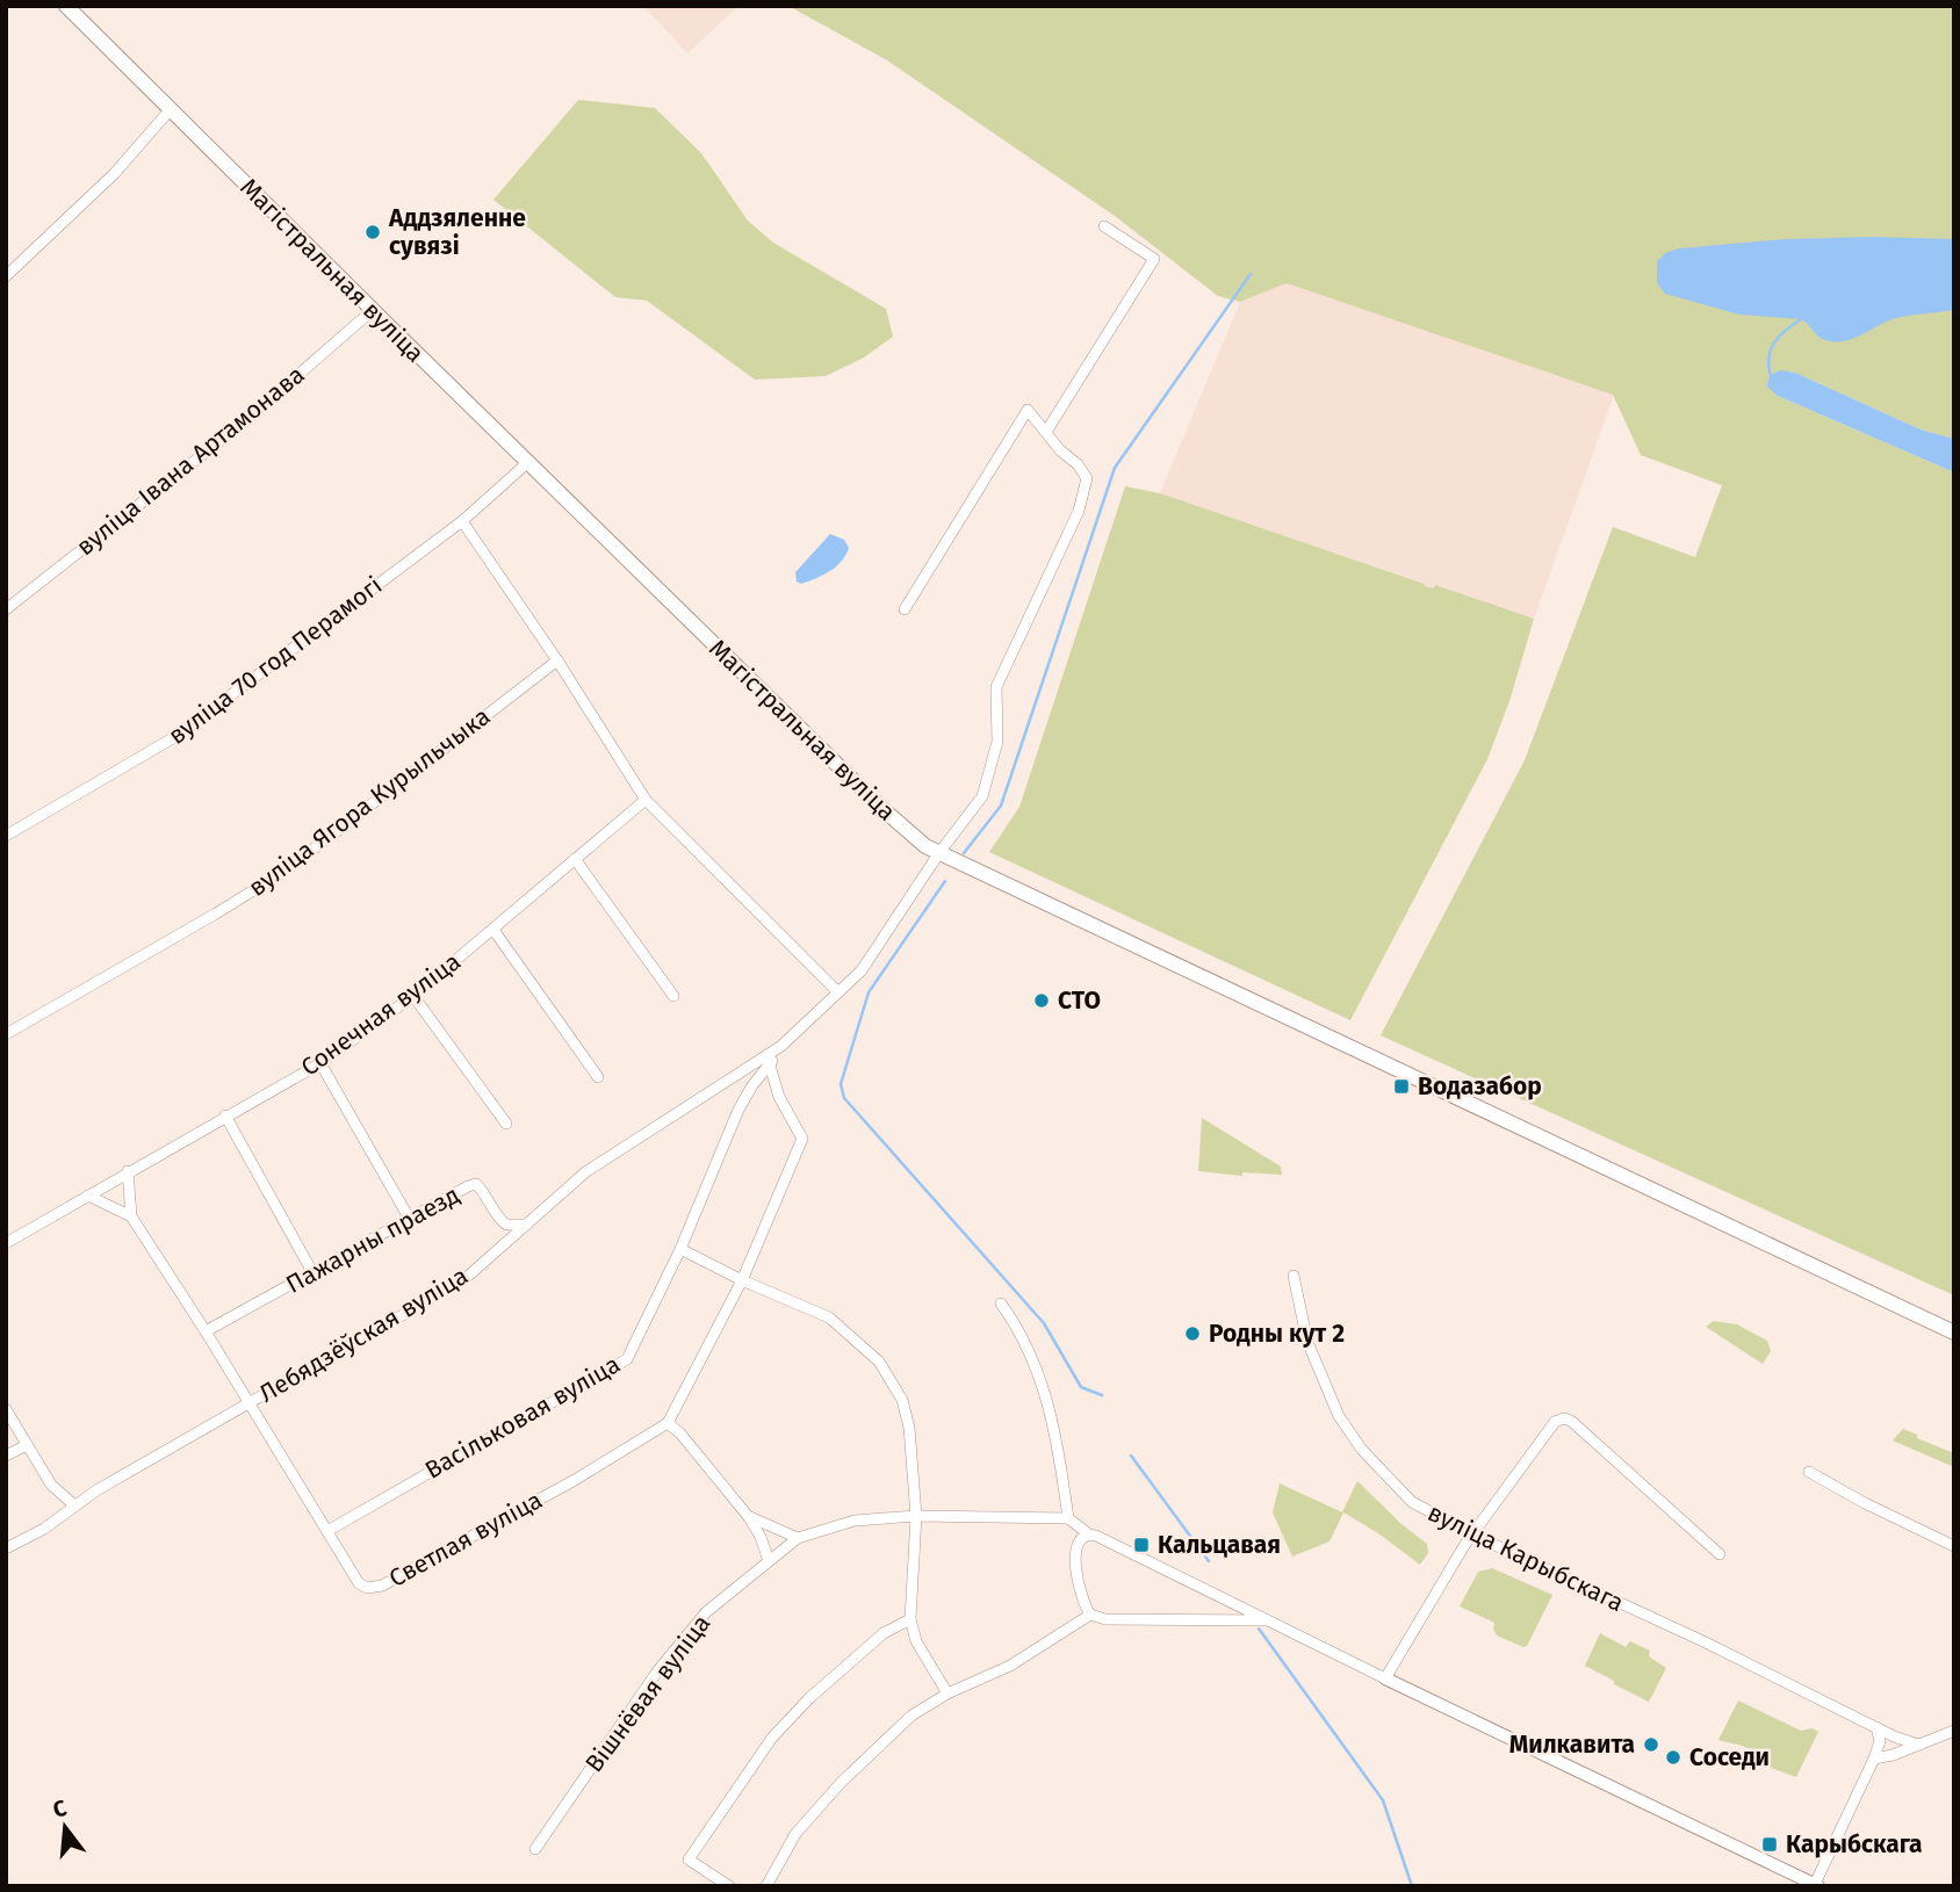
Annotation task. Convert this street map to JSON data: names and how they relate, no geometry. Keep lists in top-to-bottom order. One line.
{"streets":{"main road":["Магістральная вуліца"],"street":["вуліца Івана Артамонава","вуліца 70 год Перамогі","вуліца Ягора Курыльчыка","Сонечная вуліца","Пажарны праезд","Лебядзёўская вуліца","Васільковая вуліца","Светлая вуліца","вуліца Карыбскага","Вішнёвая вуліца"]},"crossings":[["Магістральная вуліца","вуліца Івана Артамонава"],["Магістральная вуліца","вуліца 70 год Перамогі"],["Магістральная вуліца","Лебядзёўская вуліца"],["Пажарны праезд","Лебядзёўская вуліца"],["Пажарны праезд","Светлая вуліца"],["Лебядзёўская вуліца","Васільковая вуліца"],["Лебядзёўская вуліца","Светлая вуліца"],["Васільковая вуліца","Светлая вуліца"]],"places":{"other":["Аддзяленне сувязі","СТО","Родны кут 2","Милкавита","Соседи"],"transit":["Водазабор","Кальцавая","Карыбскага"]},"north":"top"}
